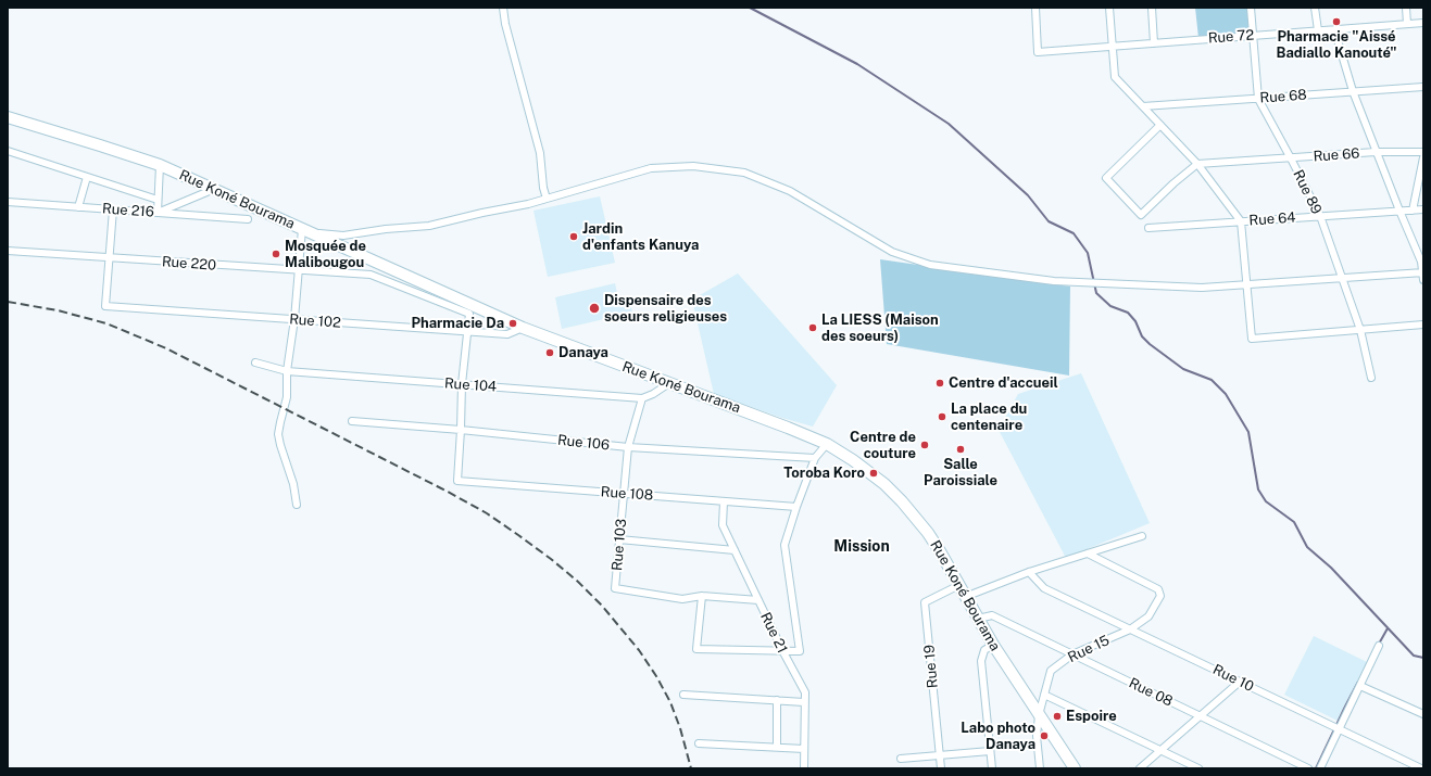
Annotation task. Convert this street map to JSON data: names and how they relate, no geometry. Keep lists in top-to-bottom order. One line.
{"streets":{"highway":["Rue Koné Bourama"],"street":["Rue 72","Rue 68","Rue 66","Rue 89","Rue 216","Rue 64","Rue 220","Rue 102","Rue 104","Rue 106","Rue 108","Rue 103","Rue 21","Rue 15","Rue 19","Rue 10","Rue 08"]},"crossings":[["Rue 72","Rue 89"],["Rue 68","Rue 89"],["Rue 66","Rue 89"],["Rue 89","Rue 64"],["Rue Koné Bourama","Rue 102"],["Rue Koné Bourama","Rue 104"],["Rue Koné Bourama","Rue 15"],["Rue Koné Bourama","Rue 19"],["Rue Koné Bourama","Rue 08"],["Rue 220","Rue 102"],["Rue 104","Rue 103"],["Rue 106","Rue 108"],["Rue 106","Rue 103"],["Rue 108","Rue 103"],["Rue 108","Rue 21"],["Rue 15","Rue 10"],["Rue 15","Rue 08"]],"districts":["Mission"],"places":["Pharmacie \"Aissé Badiallo Kanouté\"","Jardin d'enfants Kanuya","Mosquée de Malibougou","Dispensaire des soeurs religieuses","Pharmacie Da","La LIESS (Maison des soeurs)","Danaya","Centre d'accueil","La place du centenaire","Centre de couture","Salle Paroissiale","Toroba Koro","Espoire","Labo photo Danaya"]}
